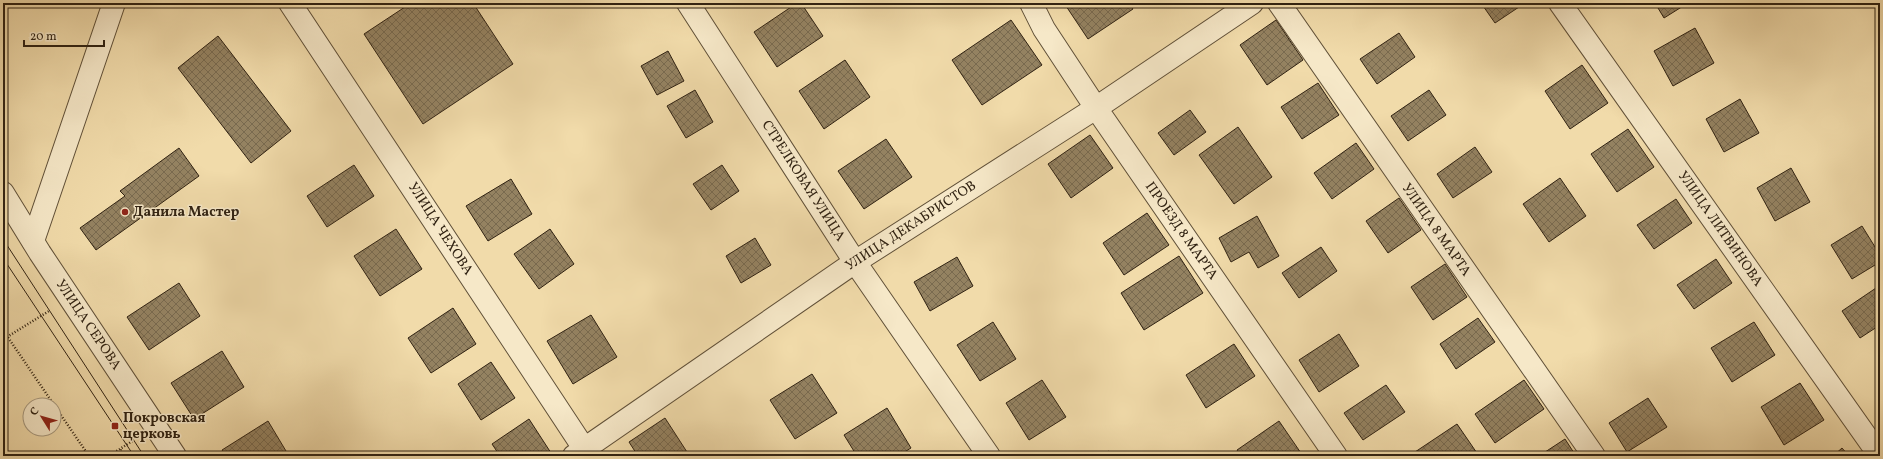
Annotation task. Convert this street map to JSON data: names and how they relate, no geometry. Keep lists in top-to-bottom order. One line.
{"streets":{"street":["СТРЕЛКОВАЯ УЛИЦА","УЛИЦА ДЕКАБРИСТОВ","УЛИЦА ЧЕХОВА","УЛИЦА ЛИТВИНОВА","УЛИЦА 8 МАРТА","ПРОЕЗД 8 МАРТА","УЛИЦА СЕРОВА"]},"crossings":[["СТРЕЛКОВАЯ УЛИЦА","УЛИЦА ДЕКАБРИСТОВ"],["УЛИЦА ДЕКАБРИСТОВ","УЛИЦА ЧЕХОВА"],["УЛИЦА ДЕКАБРИСТОВ","ПРОЕЗД 8 МАРТА"]],"places":{"other":["Данила Мастер"],"transit":["Покровская церковь"]},"scale_bar":"20 m","north":"top left"}
